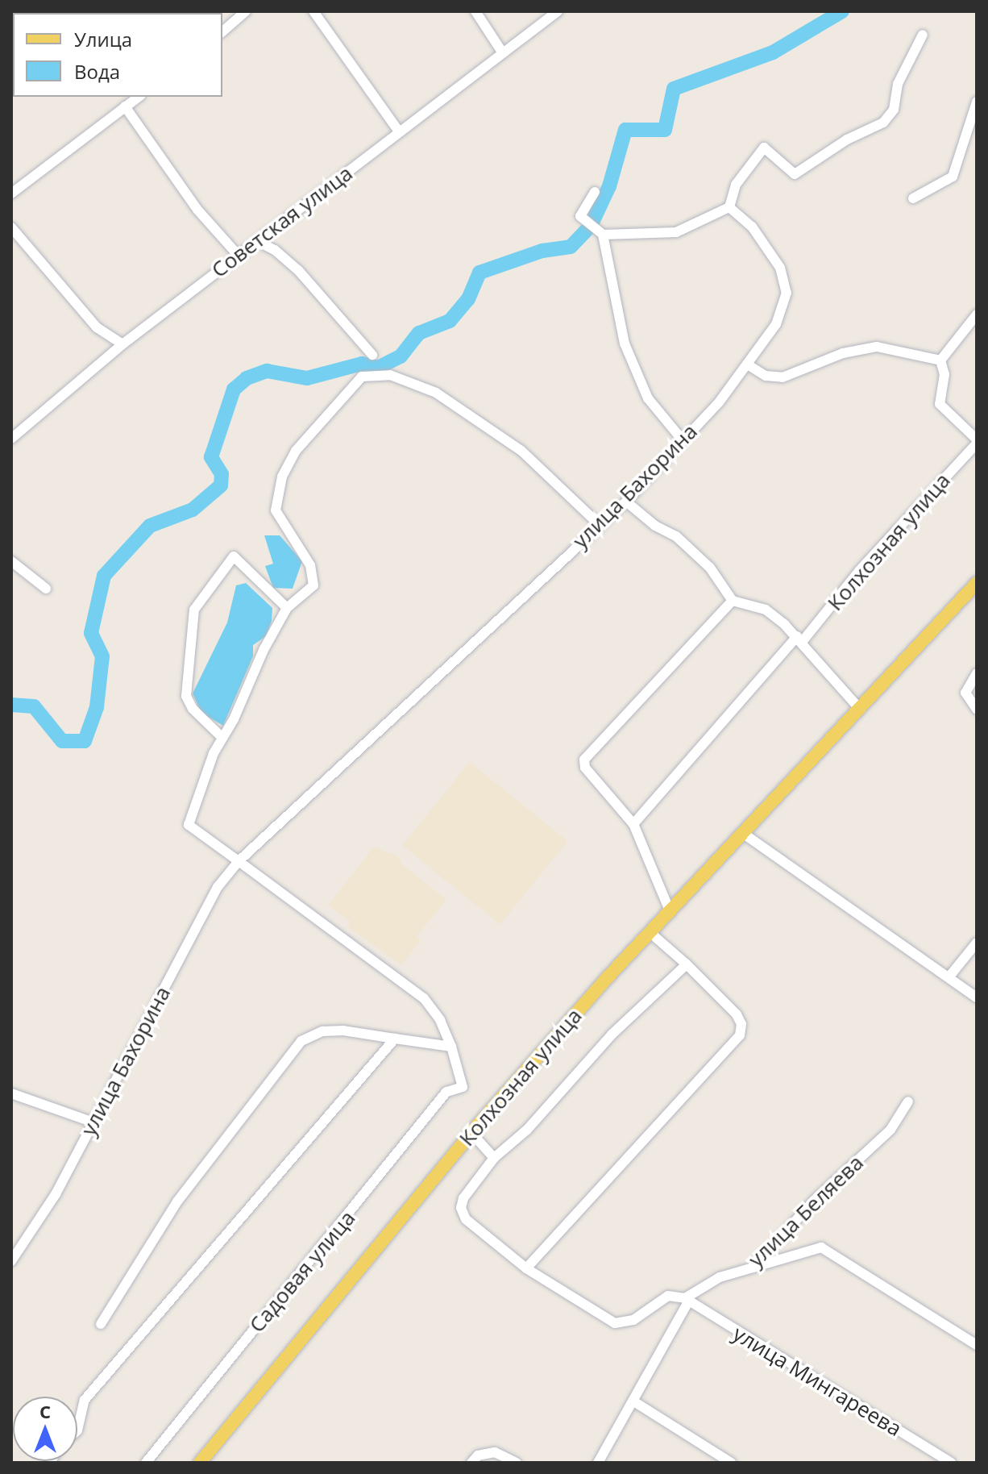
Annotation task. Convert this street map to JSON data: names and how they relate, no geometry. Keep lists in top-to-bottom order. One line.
{"streets":{"main road":["Колхозная улица"],"street":["Советская улица","улица Бахорина","улица Беляева","Садовая улица","улица Мингареева"]},"crossings":[["улица Беляева","улица Мингареева"]],"legend":["Улица","Вода"],"north":"top"}
